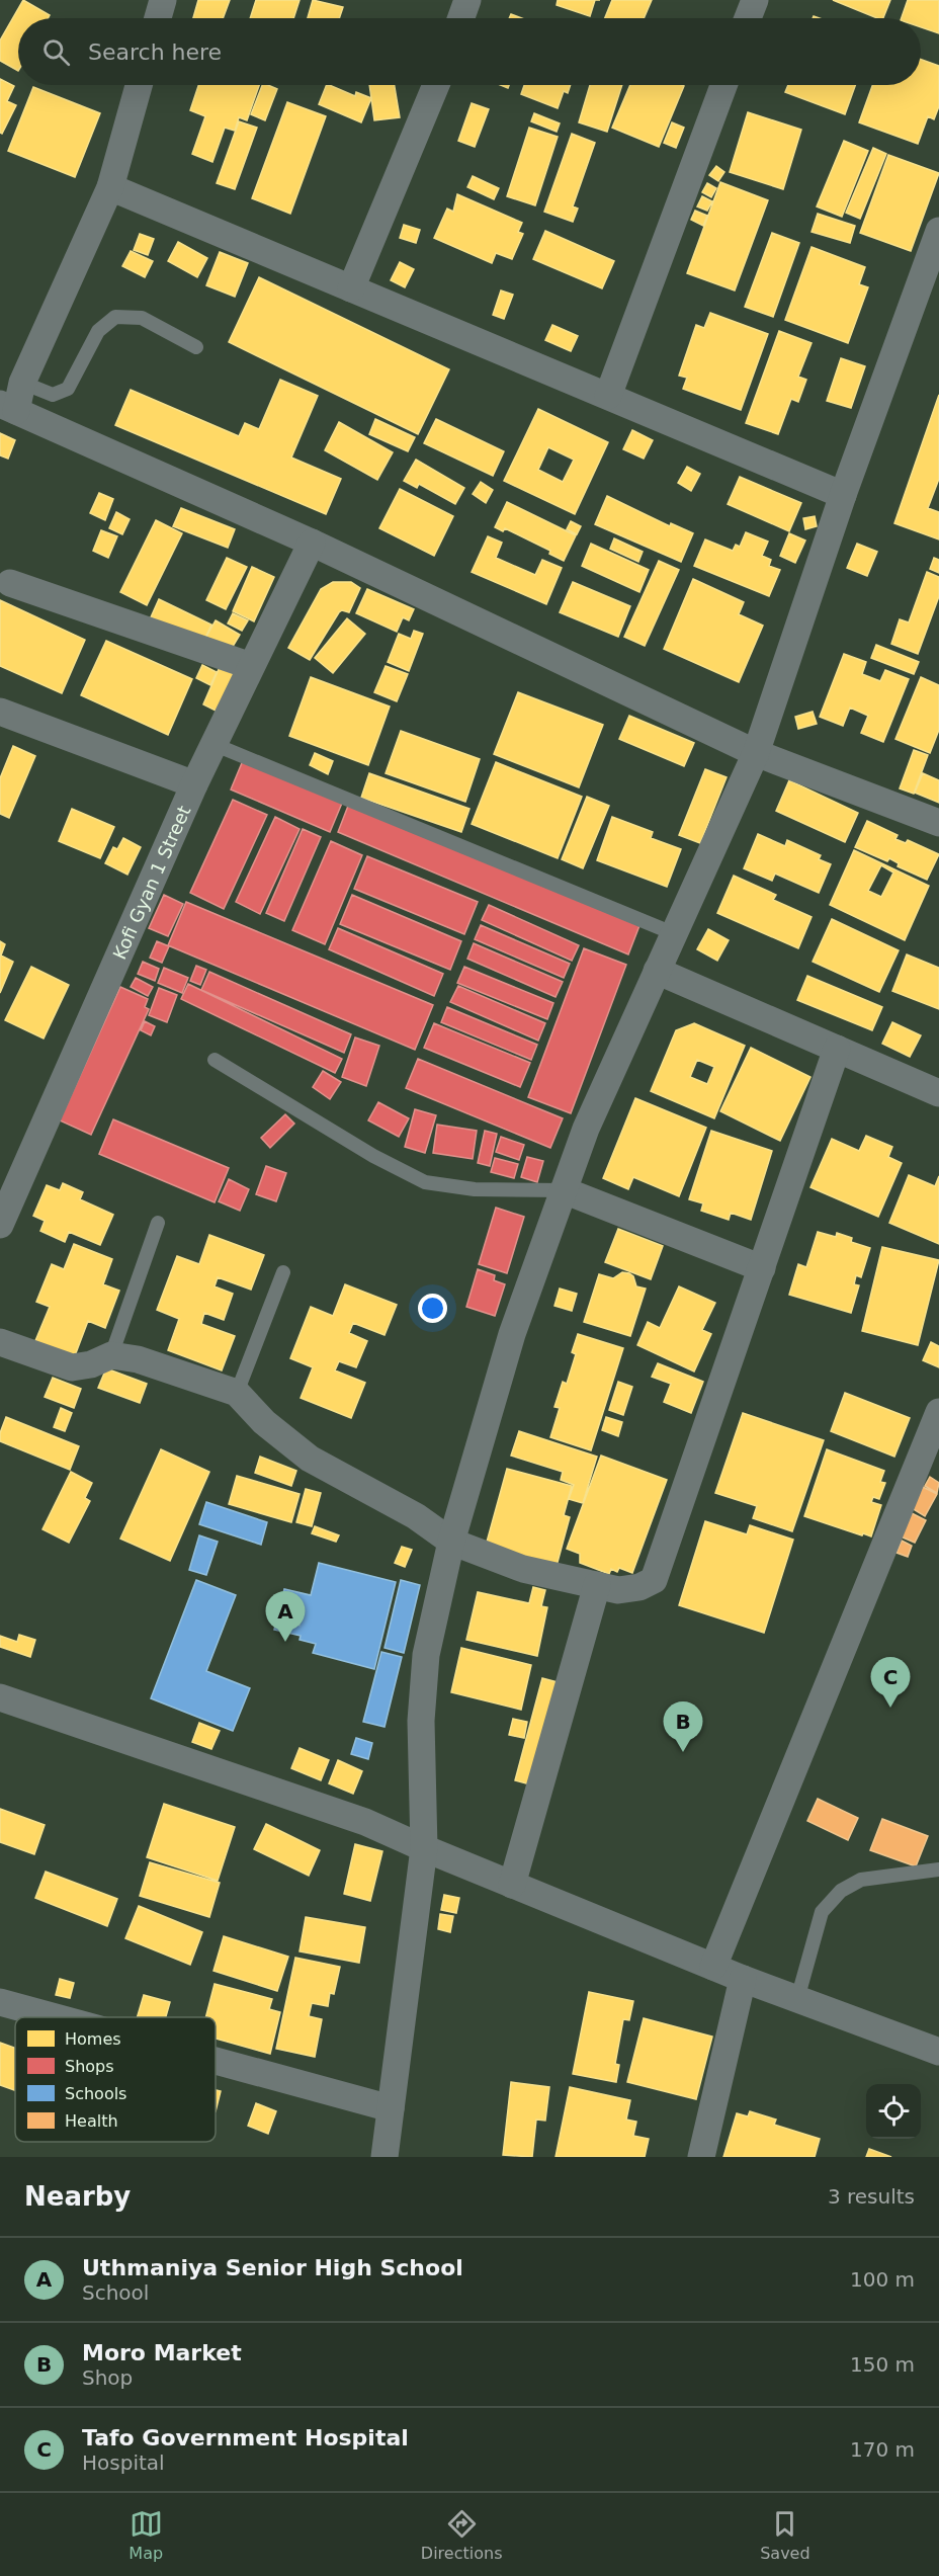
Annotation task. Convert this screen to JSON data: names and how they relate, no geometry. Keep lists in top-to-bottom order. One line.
{"streets":{"street":["Kofi Gyan 1 Street"]},"legend":["Homes","Shops","Schools","Health"],"page":{"search":"Search here","pins":["A","C","B"],"heading":["Nearby","3 results"],"list":[{"mark":"A","name":"Uthmaniya Senior High School","note":"School","value":"100 m"},{"mark":"B","name":"Moro Market","note":"Shop","value":"150 m"},{"mark":"C","name":"Tafo Government Hospital","note":"Hospital","value":"170 m"}],"nav":["Map","Directions","Saved"]}}
